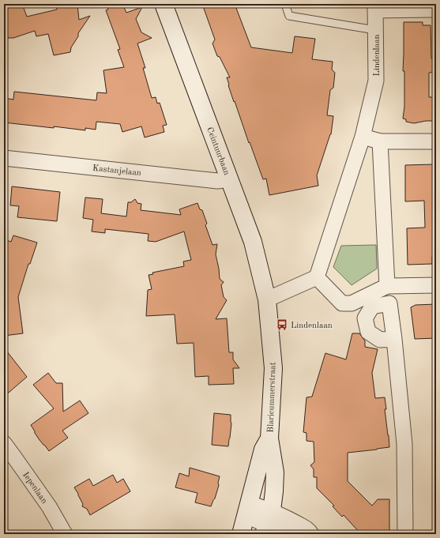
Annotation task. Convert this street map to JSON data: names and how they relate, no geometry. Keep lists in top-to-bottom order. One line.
{"streets":{"main road":["Ceintuurbaan","Blaricummerstraat"],"street":["Lindenlaan","Kastanjelaan","Iepenlaan"]},"crossings":[["Ceintuurbaan","Kastanjelaan"],["Ceintuurbaan","Blaricummerstraat"]],"places":{"bus stop":["Lindenlaan"]}}
